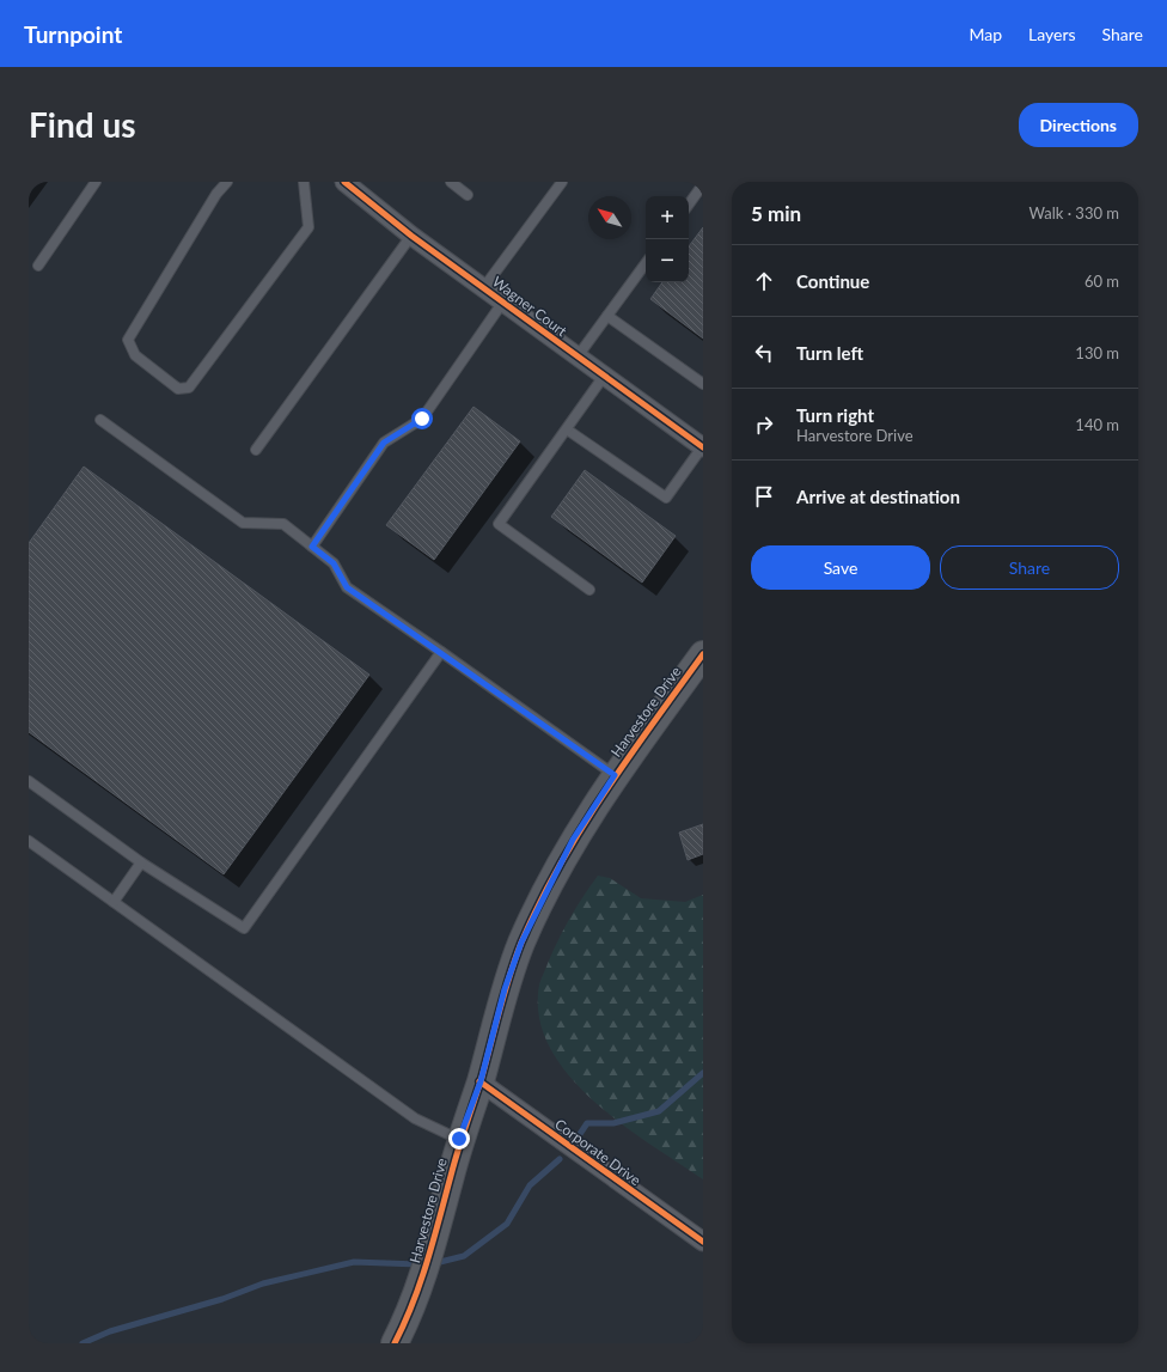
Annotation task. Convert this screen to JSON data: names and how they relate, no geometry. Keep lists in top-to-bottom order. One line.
{"streets":{"street":["Wagner Court","Harvestore Drive","Corporate Drive"]},"crossings":[["Harvestore Drive","Corporate Drive"]],"north":"top left","page":{"header":"Turnpoint","nav":["Map","Layers","Share"],"buttons":["Directions",["Save","Share"]],"title":"Find us","heading":["5 min","Walk · 330 m"],"map_buttons":["+","−"],"list":[["Continue","60 m"],["Turn left","130 m"],["Turn right","Harvestore Drive","140 m"],"Arrive at destination"]}}
